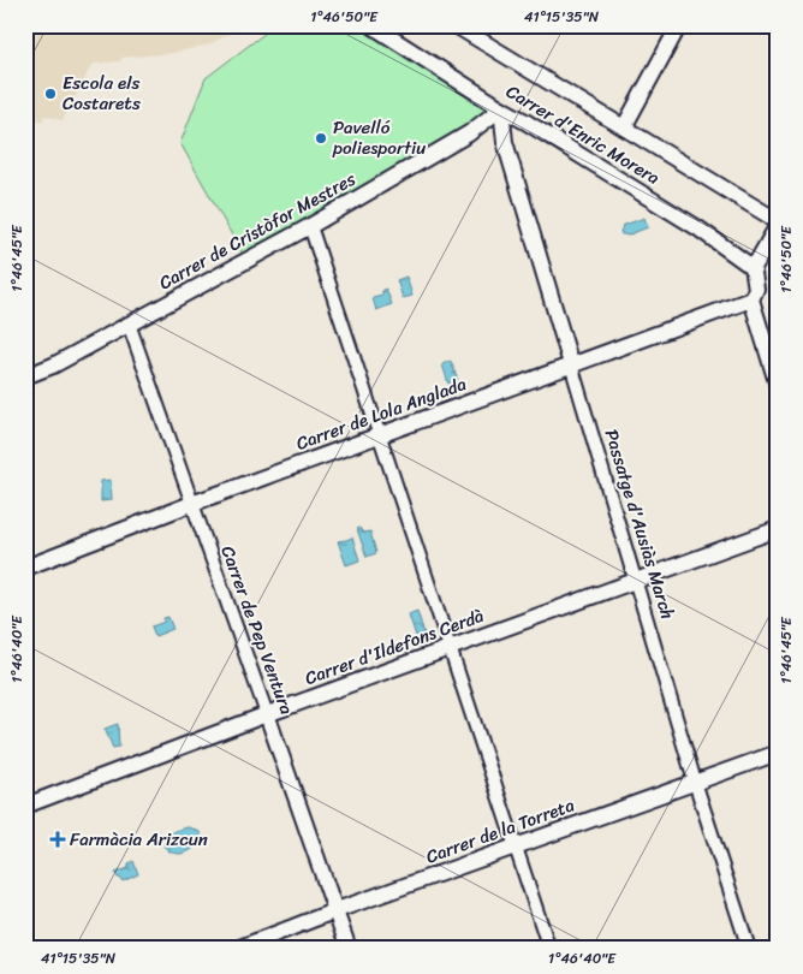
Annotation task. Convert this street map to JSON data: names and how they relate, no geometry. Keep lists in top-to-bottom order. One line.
{"streets":{"street":["Carrer d'Enric Morera","Carrer de Cristòfor Mestres","Carrer de Lola Anglada","Passatge d'Ausiàs March","Carrer de Pep Ventura","Carrer d'Ildefons Cerdà","Carrer de la Torreta"]},"crossings":[["Carrer d'Enric Morera","Carrer de Cristòfor Mestres"],["Carrer d'Enric Morera","Passatge d'Ausiàs March"],["Carrer de Cristòfor Mestres","Passatge d'Ausiàs March"],["Carrer de Cristòfor Mestres","Carrer de Pep Ventura"],["Carrer de Lola Anglada","Passatge d'Ausiàs March"],["Carrer de Lola Anglada","Carrer de Pep Ventura"],["Passatge d'Ausiàs March","Carrer d'Ildefons Cerdà"],["Passatge d'Ausiàs March","Carrer de la Torreta"],["Carrer de Pep Ventura","Carrer d'Ildefons Cerdà"],["Carrer de Pep Ventura","Carrer de la Torreta"]],"places":{"other":["Escola els Costarets","Pavelló poliesportiu"],"health":["Farmàcia Arizcun"]},"coordinates":["1°46'50\"E","41°15'35\"N","1°46'45\"E","1°46'40\"E"]}
